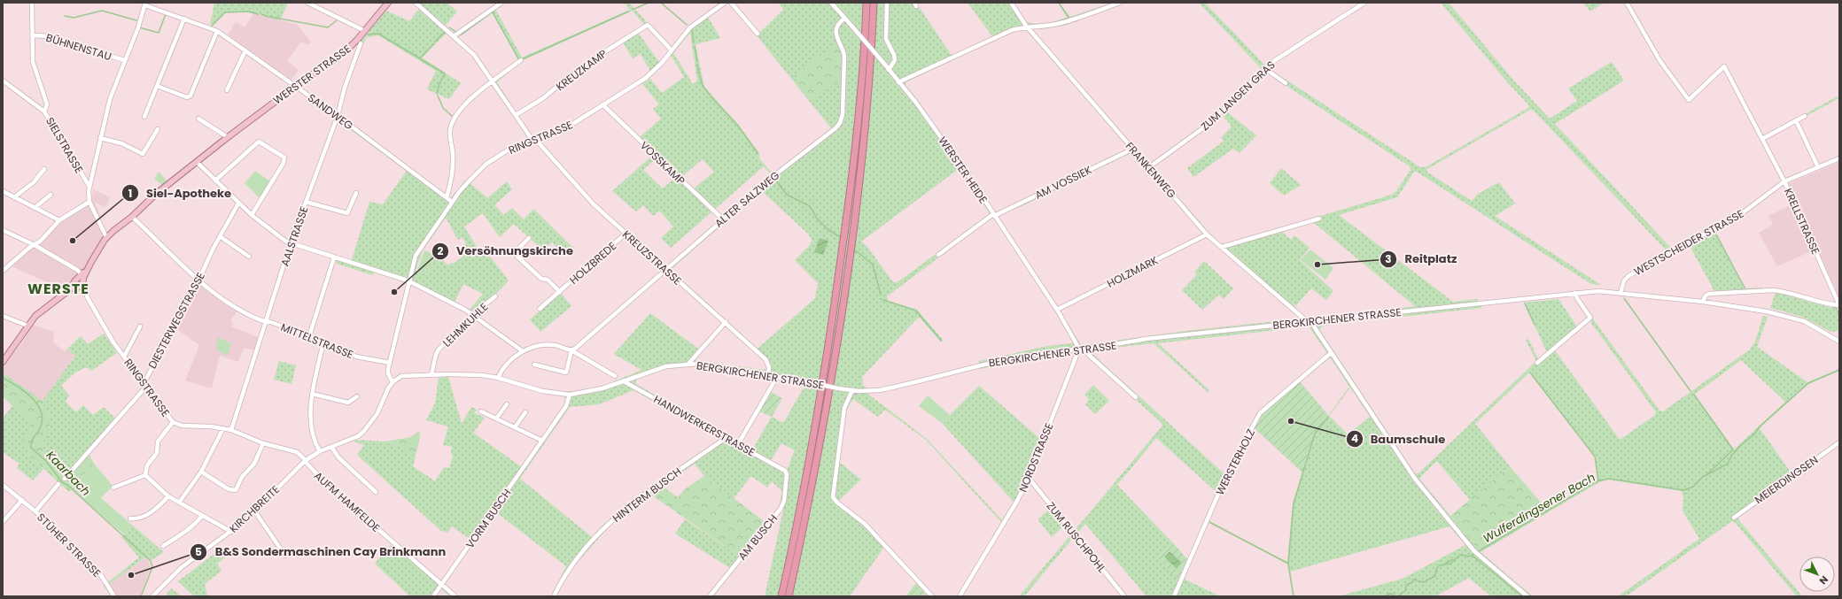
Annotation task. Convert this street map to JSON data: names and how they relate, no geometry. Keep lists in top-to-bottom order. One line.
{"streets":{"main road":["WERSTER STRASSE"],"street":["BÜHNENSTAU","KREUZKAMP","ZUM LANGEN GRAS","SANDWEG","RINGSTRASSE","SIELSTRASSE","VOSSKAMP","WERSTER HEIDE","FRANKENWEG","AM VOSSIEK","ALTER SALZWEG","KRELLSTRASSE","AALSTRASSE","WESTSCHEIDER STRASSE","KREUZSTRASSE","HOLZBREDE","HOLZMARK","BERGKIRCHENER STRASSE","DIESTERWEGSTRASSE","LEHMKUHLE","MITTELSTRASSE","HANDWERKERSTRASSE","NORDSTRASSE","WERSTERHOLZ","MEIERDINGSEN","HINTERM BUSCH","AUFM HAMFELDE","KIRCHBREITE","VORM BUSCH","AM BUSCH","ZUM RUSCHPOHL","STÜHER STRASSE"]},"crossings":[["KREUZKAMP","RINGSTRASSE"],["KREUZKAMP","KREUZSTRASSE"],["WERSTER STRASSE","SANDWEG"],["WERSTER STRASSE","RINGSTRASSE"],["WERSTER STRASSE","MITTELSTRASSE"],["ZUM LANGEN GRAS","FRANKENWEG"],["SANDWEG","RINGSTRASSE"],["SANDWEG","AALSTRASSE"],["RINGSTRASSE","VOSSKAMP"],["RINGSTRASSE","AALSTRASSE"],["RINGSTRASSE","KREUZSTRASSE"],["RINGSTRASSE","BERGKIRCHENER STRASSE"],["RINGSTRASSE","DIESTERWEGSTRASSE"],["RINGSTRASSE","MITTELSTRASSE"],["RINGSTRASSE","AUFM HAMFELDE"],["RINGSTRASSE","KIRCHBREITE"],["VOSSKAMP","ALTER SALZWEG"],["WERSTER HEIDE","AM VOSSIEK"],["WERSTER HEIDE","ALTER SALZWEG"],["WERSTER HEIDE","HOLZMARK"],["WERSTER HEIDE","BERGKIRCHENER STRASSE"],["WERSTER HEIDE","NORDSTRASSE"],["FRANKENWEG","AM VOSSIEK"],["FRANKENWEG","HOLZMARK"],["FRANKENWEG","BERGKIRCHENER STRASSE"],["FRANKENWEG","WERSTERHOLZ"],["ALTER SALZWEG","KREUZSTRASSE"],["KRELLSTRASSE","WESTSCHEIDER STRASSE"],["AALSTRASSE","MITTELSTRASSE"],["WESTSCHEIDER STRASSE","BERGKIRCHENER STRASSE"],["KREUZSTRASSE","HOLZBREDE"],["KREUZSTRASSE","BERGKIRCHENER STRASSE"],["BERGKIRCHENER STRASSE","LEHMKUHLE"],["BERGKIRCHENER STRASSE","HANDWERKERSTRASSE"],["BERGKIRCHENER STRASSE","NORDSTRASSE"],["BERGKIRCHENER STRASSE","VORM BUSCH"],["DIESTERWEGSTRASSE","MITTELSTRASSE"],["HANDWERKERSTRASSE","HINTERM BUSCH"],["HANDWERKERSTRASSE","AM BUSCH"],["NORDSTRASSE","ZUM RUSCHPOHL"],["AUFM HAMFELDE","KIRCHBREITE"],["AUFM HAMFELDE","VORM BUSCH"]],"districts":["WERSTE"],"water":["Kaarbach","Wulferdingsener Bach"],"places":["Siel-Apotheke","Reitplatz","Versöhnungskirche","Baumschule","B&S Sondermaschinen Cay Brinkmann"],"north":"bottom right"}
